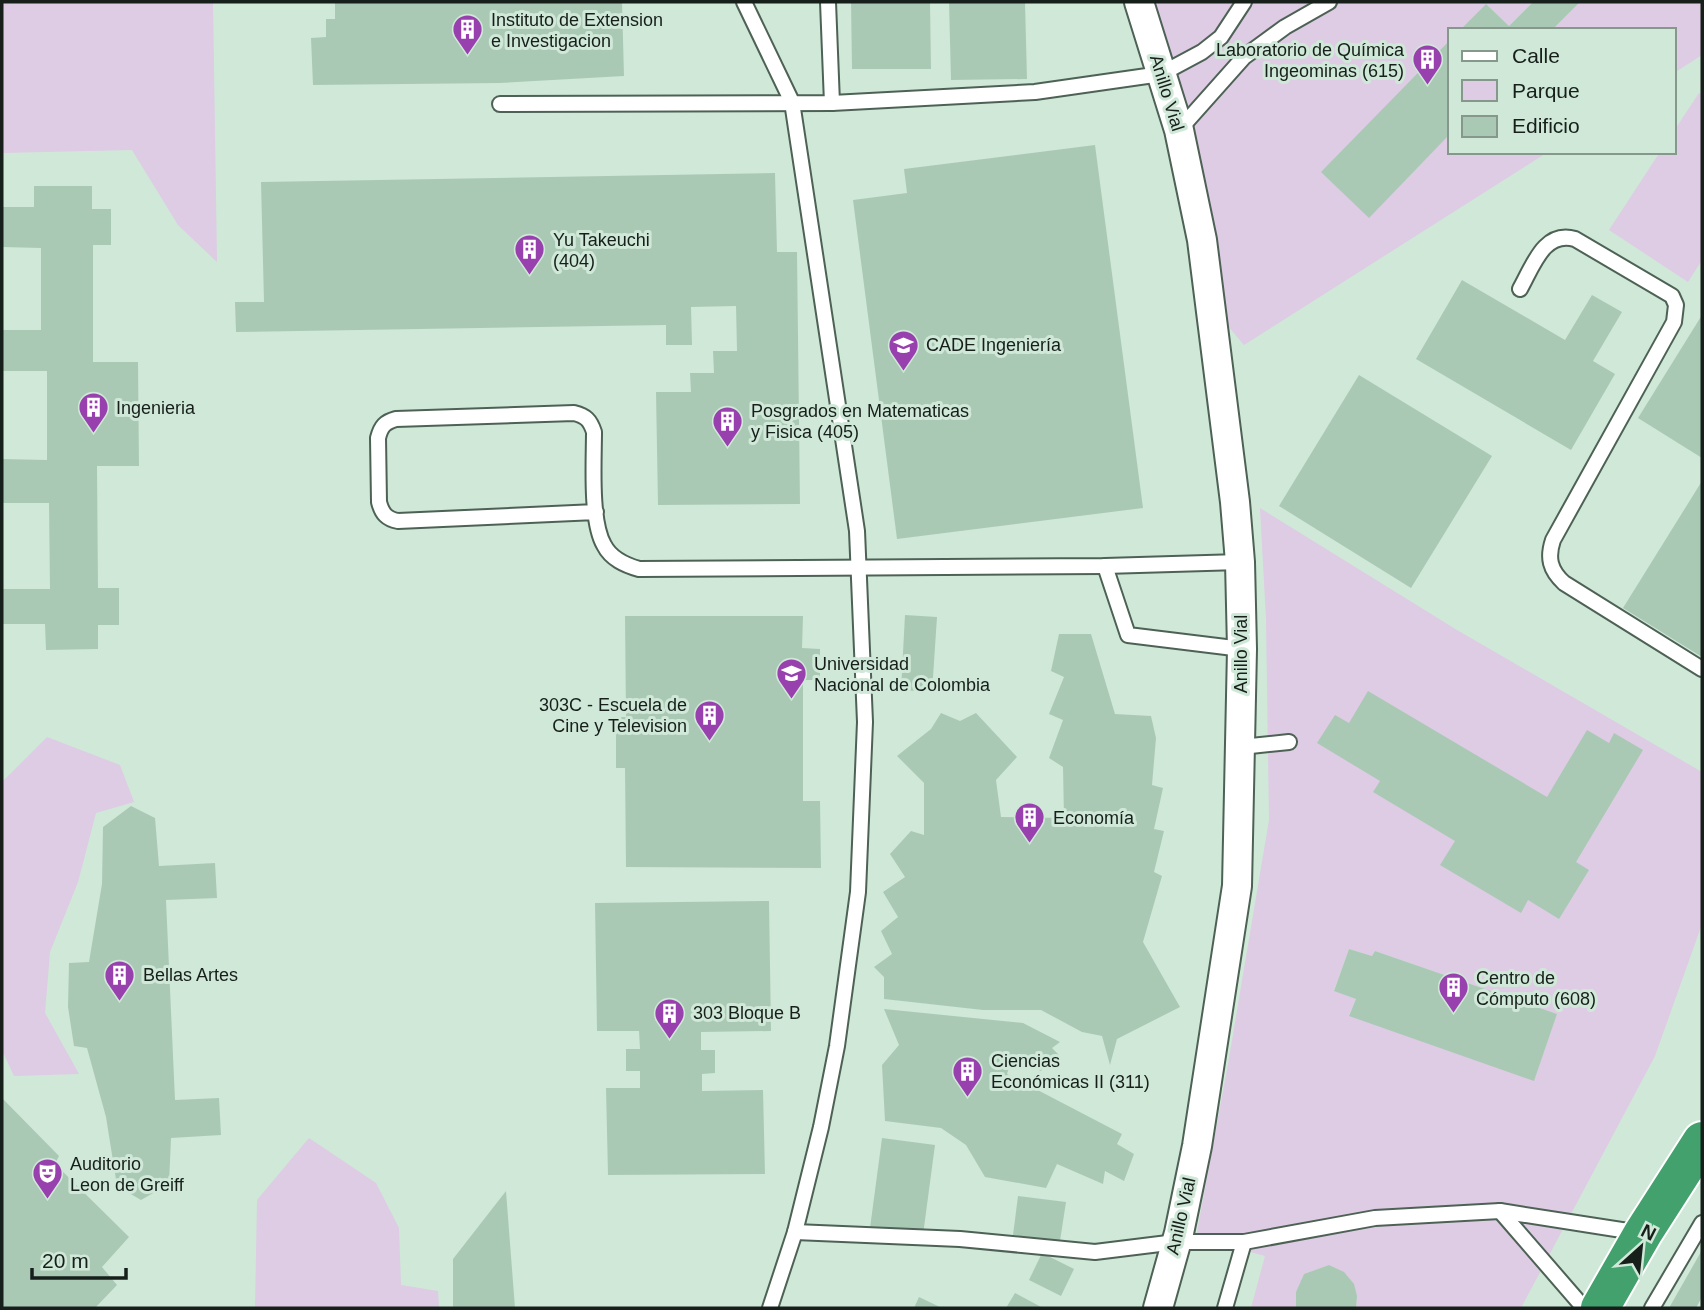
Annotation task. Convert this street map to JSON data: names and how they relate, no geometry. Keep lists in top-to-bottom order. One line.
{"streets":{"street":["Anillo Vial"]},"places":{"building":["Instituto de Extension e Investigacion","Laboratorio de Química Ingeominas (615)","Yu Takeuchi (404)","Ingenieria","Posgrados en Matematicas y Fisica (405)","303C - Escuela de Cine y Television","Economía","Bellas Artes","Centro de Cómputo (608)","303 Bloque B","Ciencias Económicas II (311)"],"school or university":["CADE Ingeniería","Universidad Nacional de Colombia"],"theatre":["Auditorio Leon de Greiff"]},"legend":["Calle","Parque","Edificio"],"scale_bar":"20 m","north":"top right"}
